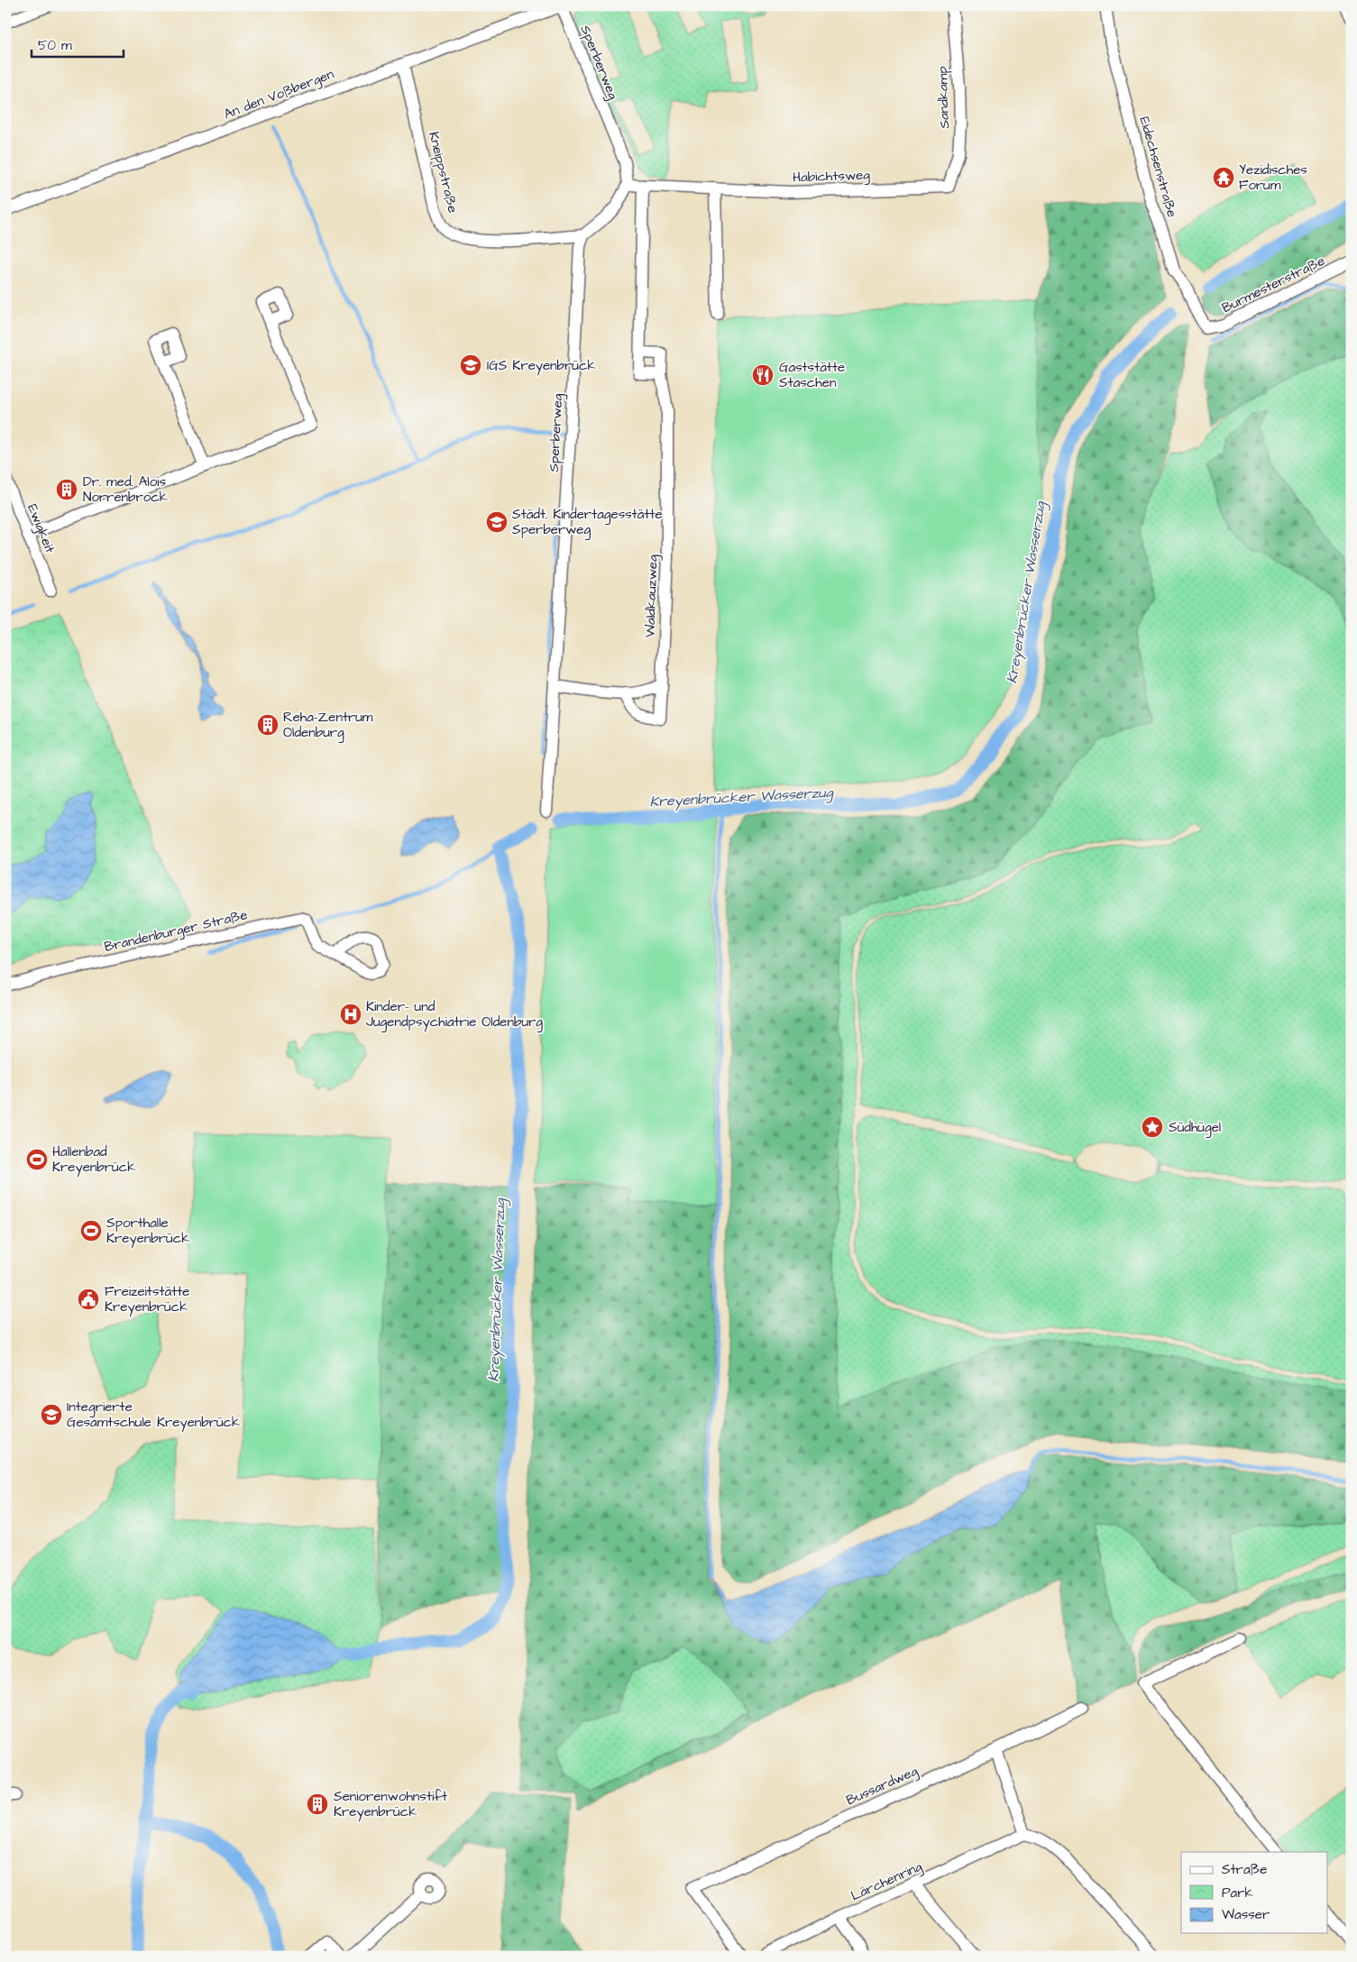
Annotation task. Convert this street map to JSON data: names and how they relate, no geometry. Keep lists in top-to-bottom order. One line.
{"streets":{"street":["Sperberweg","An den Voßbergen","Sandkamp","Eidechsenstraße","Kneippstraße","Habichtsweg","Burmesterstraße","Ewigkeit","Waldkauzweg","Brandenburger Straße","Bussardweg","Lärchenring"]},"crossings":[["Sperberweg","An den Voßbergen"],["Sperberweg","Kneippstraße"],["Sperberweg","Habichtsweg"],["An den Voßbergen","Kneippstraße"],["Sandkamp","Habichtsweg"],["Eidechsenstraße","Burmesterstraße"]],"water":["Kreyenbrücker Wasserzug"],"places":{"temple":["Yezidisches Forum"],"school or university":["IGS Kreyenbrück","Städt. Kindertagesstätte Sperberweg","Integrierte Gesamtschule Kreyenbrück"],"restaurant":["Gaststätte Staschen"],"building":["Dr. med. Alois Norrenbrock","Reha-Zentrum Oldenburg","Seniorenwohnstift Kreyenbrück"],"hospital":["Kinder- und Jugendpsychiatrie Oldenburg"],"place":["Südhügel"],"sports":["Hallenbad Kreyenbrück","Sporthalle Kreyenbrück"],"public building":["Freizeitstätte Kreyenbrück"]},"legend":["Straße","Park","Wasser"],"scale_bar":"50 m"}
